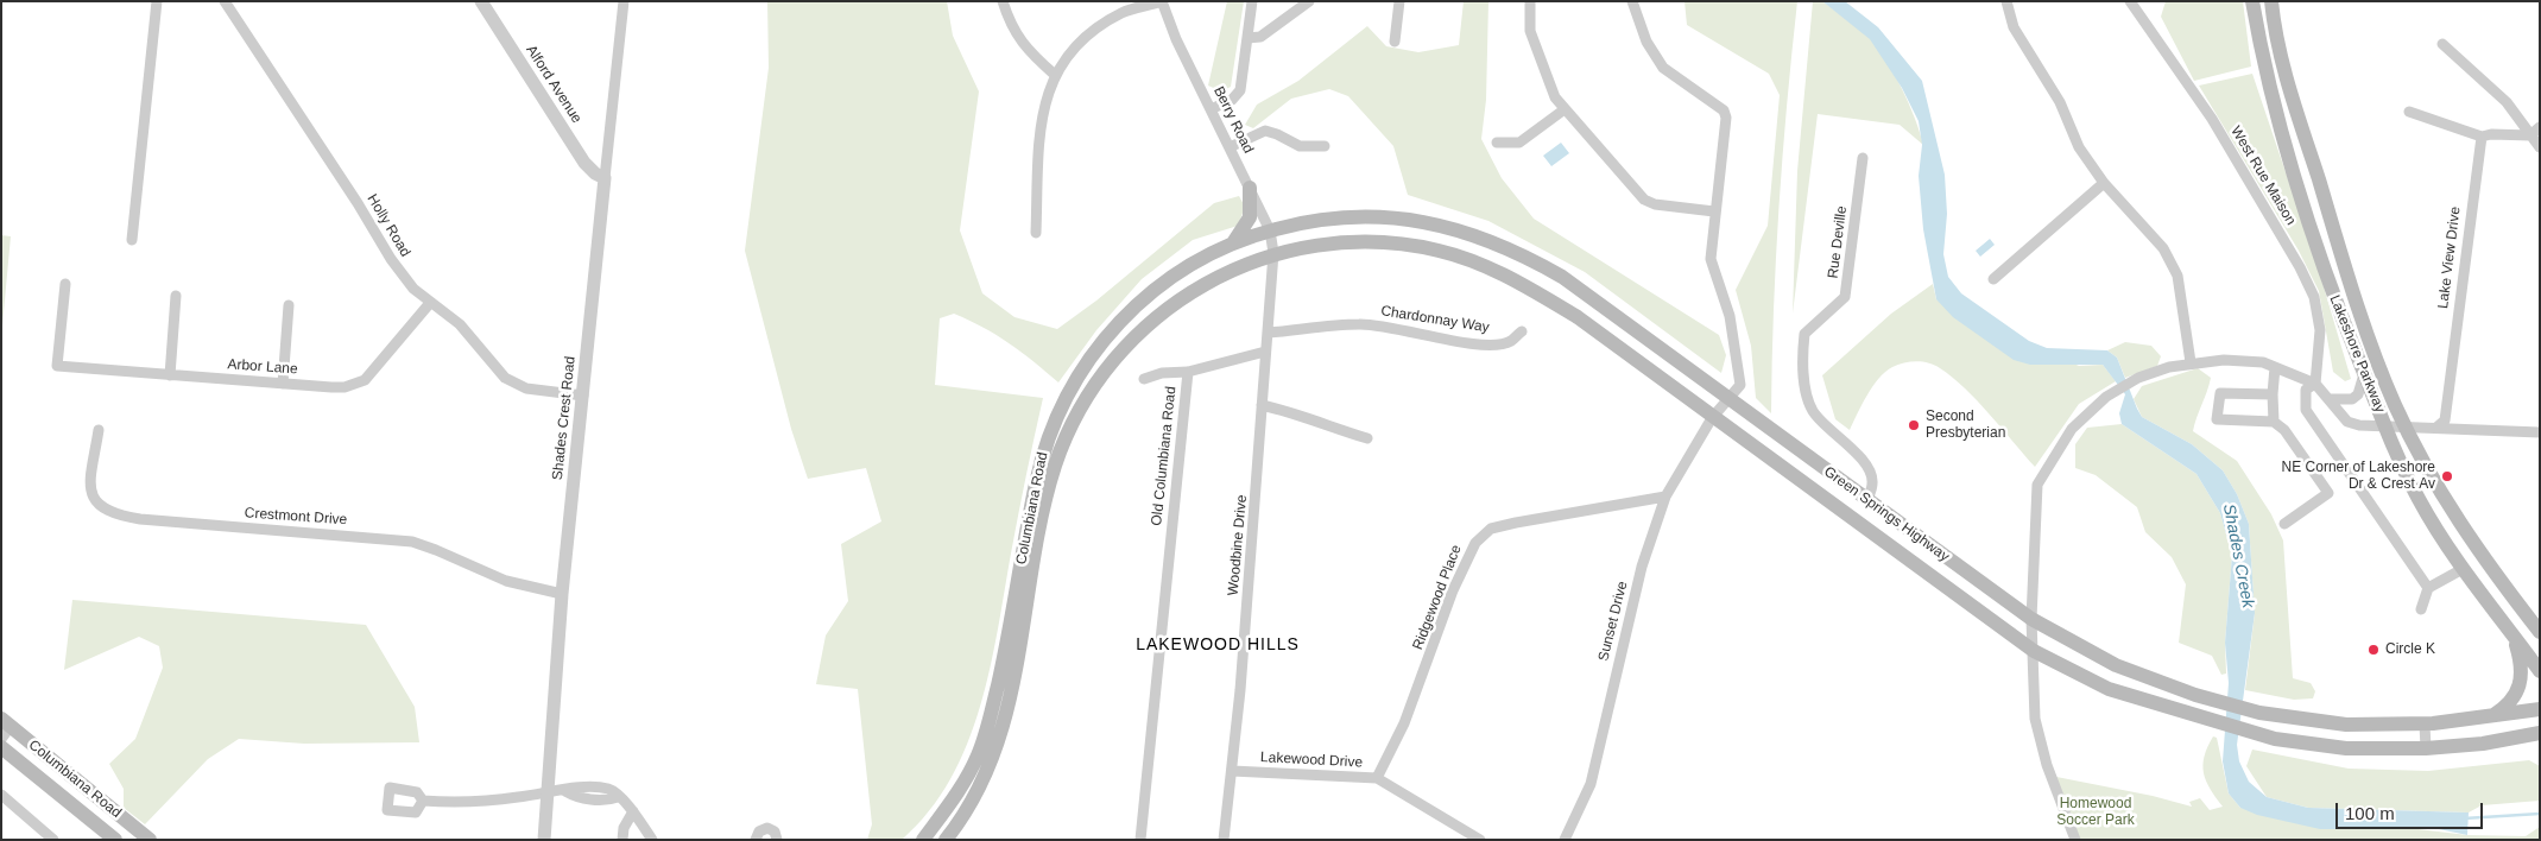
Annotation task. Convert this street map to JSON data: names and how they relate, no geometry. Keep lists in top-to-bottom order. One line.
{"streets":{"main road":["Lakeshore Parkway","Columbiana Road","Green Springs Highway"],"street":["Alford Avenue","Berry Road","West Rue Maison","Holly Road","Rue Deville","Lake View Drive","Chardonnay Way","Arbor Lane","Shades Crest Road","Old Columbiana Road","Crestmont Drive","Woodbine Drive","Ridgewood Place","Sunset Drive","Lakewood Drive"]},"crossings":[["Alford Avenue","Shades Crest Road"],["Berry Road","Columbiana Road"],["Berry Road","Green Springs Highway"],["Berry Road","Woodbine Drive"],["Holly Road","Arbor Lane"],["Holly Road","Shades Crest Road"],["Rue Deville","Green Springs Highway"],["Chardonnay Way","Woodbine Drive"],["Shades Crest Road","Crestmont Drive"],["Old Columbiana Road","Woodbine Drive"],["Columbiana Road","Green Springs Highway"],["Columbiana Road","Woodbine Drive"],["Green Springs Highway","Woodbine Drive"],["Green Springs Highway","Sunset Drive"],["Woodbine Drive","Lakewood Drive"],["Ridgewood Place","Sunset Drive"],["Ridgewood Place","Lakewood Drive"]],"districts":["LAKEWOOD HILLS"],"water":["Shades Creek"],"parks":["Homewood Soccer Park"],"places":["Second Presbyterian","NE Corner of Lakeshore Dr & Crest Av","Circle K"],"scale_bar":"100 m"}
